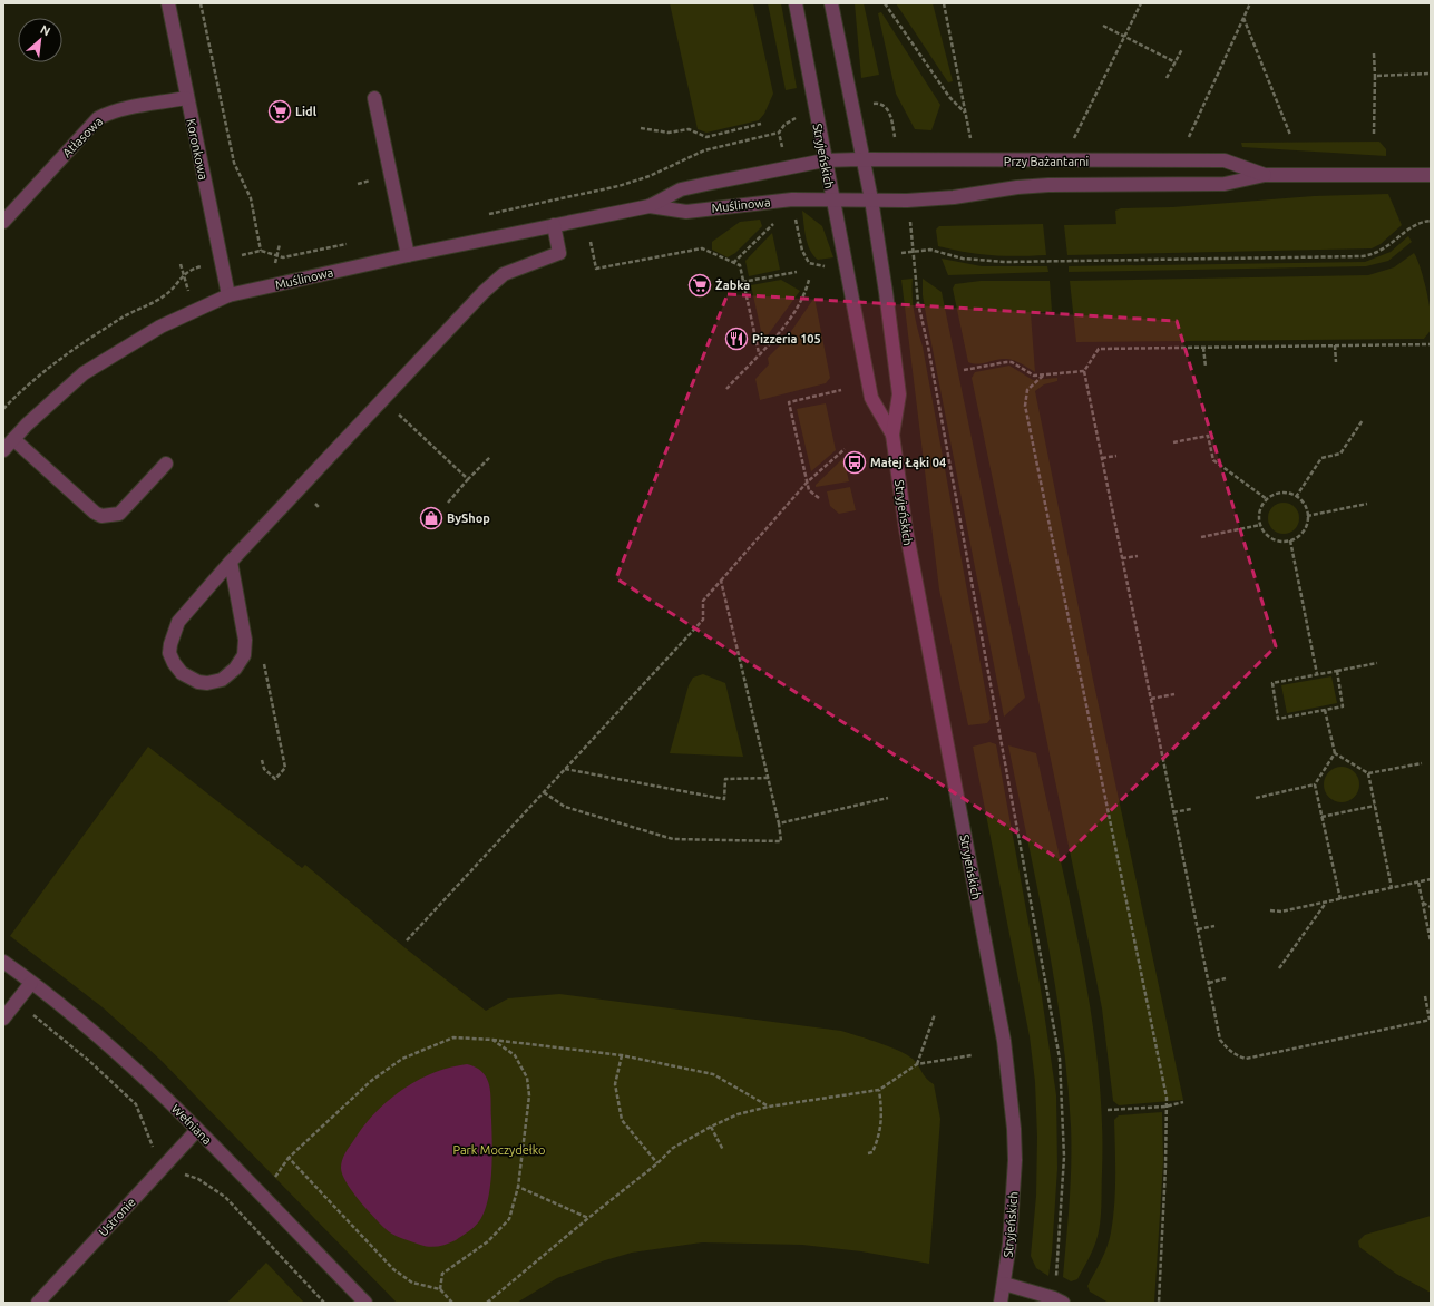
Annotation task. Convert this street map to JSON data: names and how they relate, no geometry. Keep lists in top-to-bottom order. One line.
{"streets":{"street":["Atłasowa","Koronkowa","Stryjeńskich","Przy Bażantarni","Muślinowa","Wełniana","Ustronie"]},"crossings":[["Atłasowa","Koronkowa"],["Koronkowa","Muślinowa"],["Stryjeńskich","Przy Bażantarni"],["Stryjeńskich","Muślinowa"],["Przy Bażantarni","Muślinowa"],["Wełniana","Ustronie"]],"parks":["Park Moczydełko"],"places":{"supermarket":["Lidl","Żabka"],"restaurant":["Pizzeria 105"],"bus stop":["Małej Łąki 04"],"shop":["ByShop"]},"north":"top right"}
